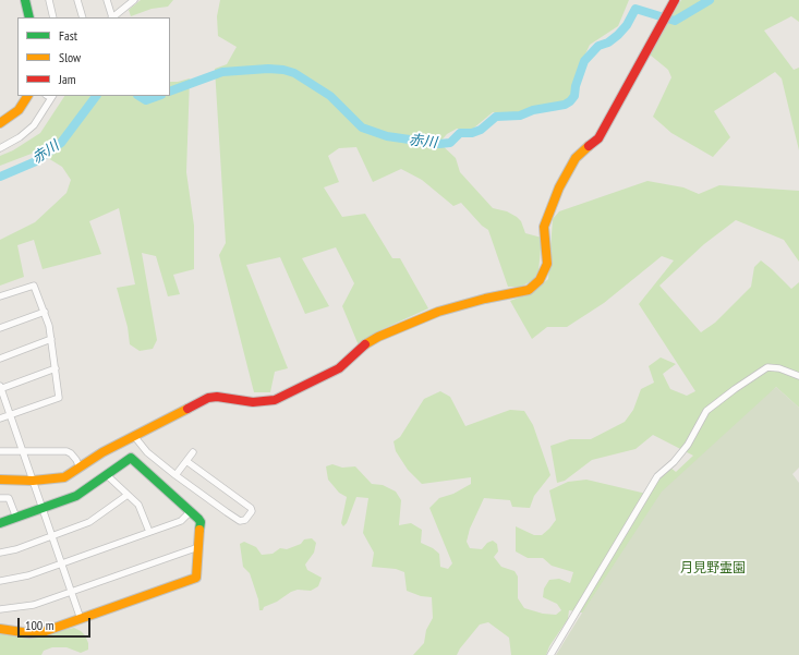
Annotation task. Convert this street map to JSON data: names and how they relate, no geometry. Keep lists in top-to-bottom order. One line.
{"water":["赤川"],"parks":["月見野霊園"],"legend":["Fast","Slow","Jam"],"scale_bar":"100 m"}
